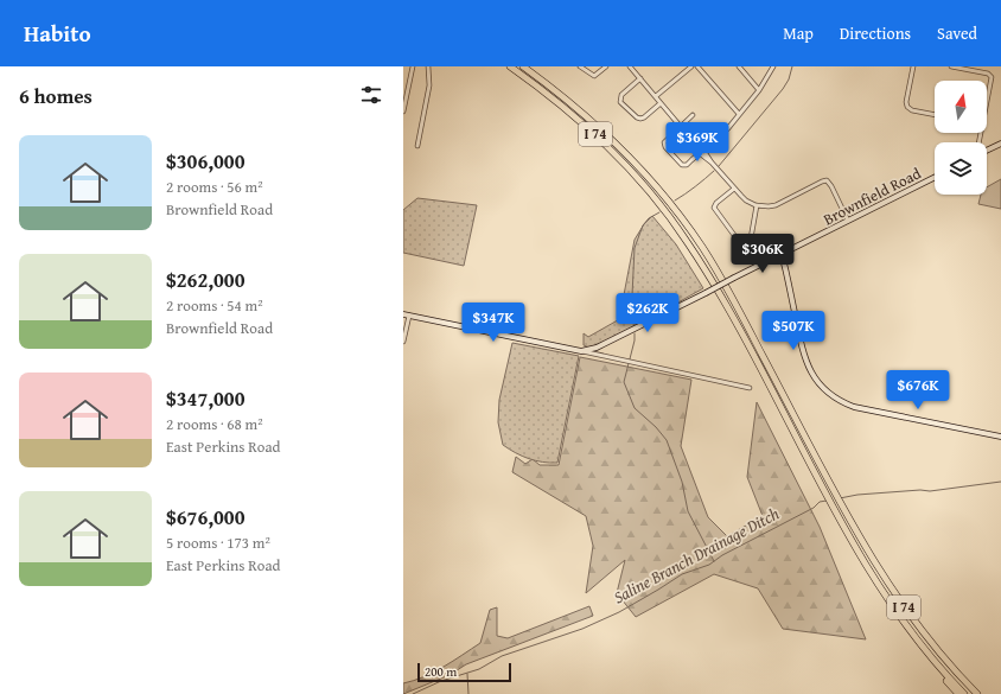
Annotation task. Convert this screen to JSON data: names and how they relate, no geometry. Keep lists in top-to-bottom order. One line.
{"streets":{"highway":["I 74"],"street":["Brownfield Road"]},"water":["Saline Branch Drainage Ditch"],"scale_bar":"200 m","north":"top","page":{"header":"Habito","nav":["Map","Directions","Saved"],"heading":"6 homes","price":["$369K","$306K","$262K","$347K","$507K","$676K"],"list":[{"name":"$306,000","note":"2 rooms · 56 m² · Brownfield Road"},{"name":"$262,000","note":"2 rooms · 54 m² · Brownfield Road"},{"name":"$347,000","note":"2 rooms · 68 m² · East Perkins Road"},{"name":"$676,000","note":"5 rooms · 173 m² · East Perkins Road"}],"scale":"200 m"}}
